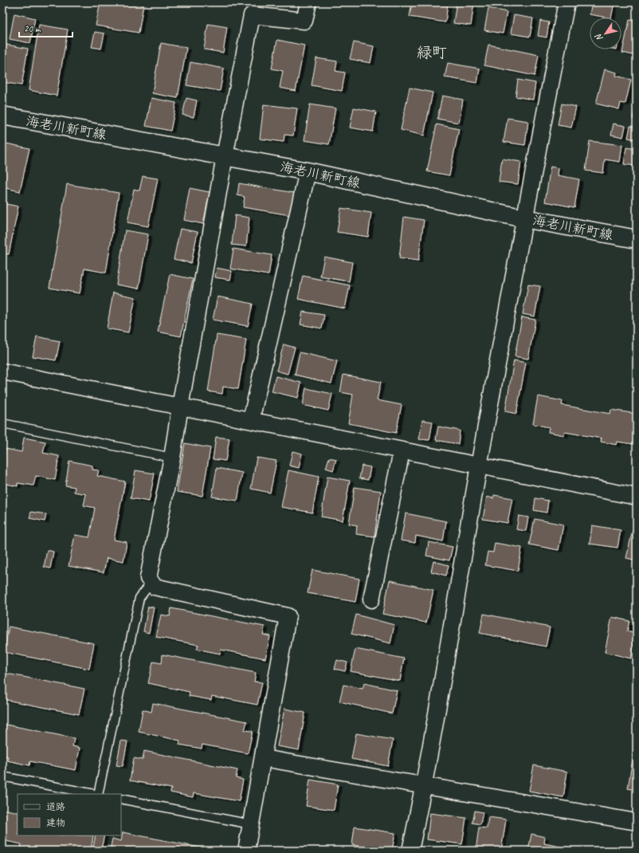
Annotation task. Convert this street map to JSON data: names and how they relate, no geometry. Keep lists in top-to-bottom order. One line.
{"streets":{"main road":["海老川新町線"]},"districts":["緑町"],"legend":["道路","建物"],"scale_bar":"20 m","north":"bottom left"}
